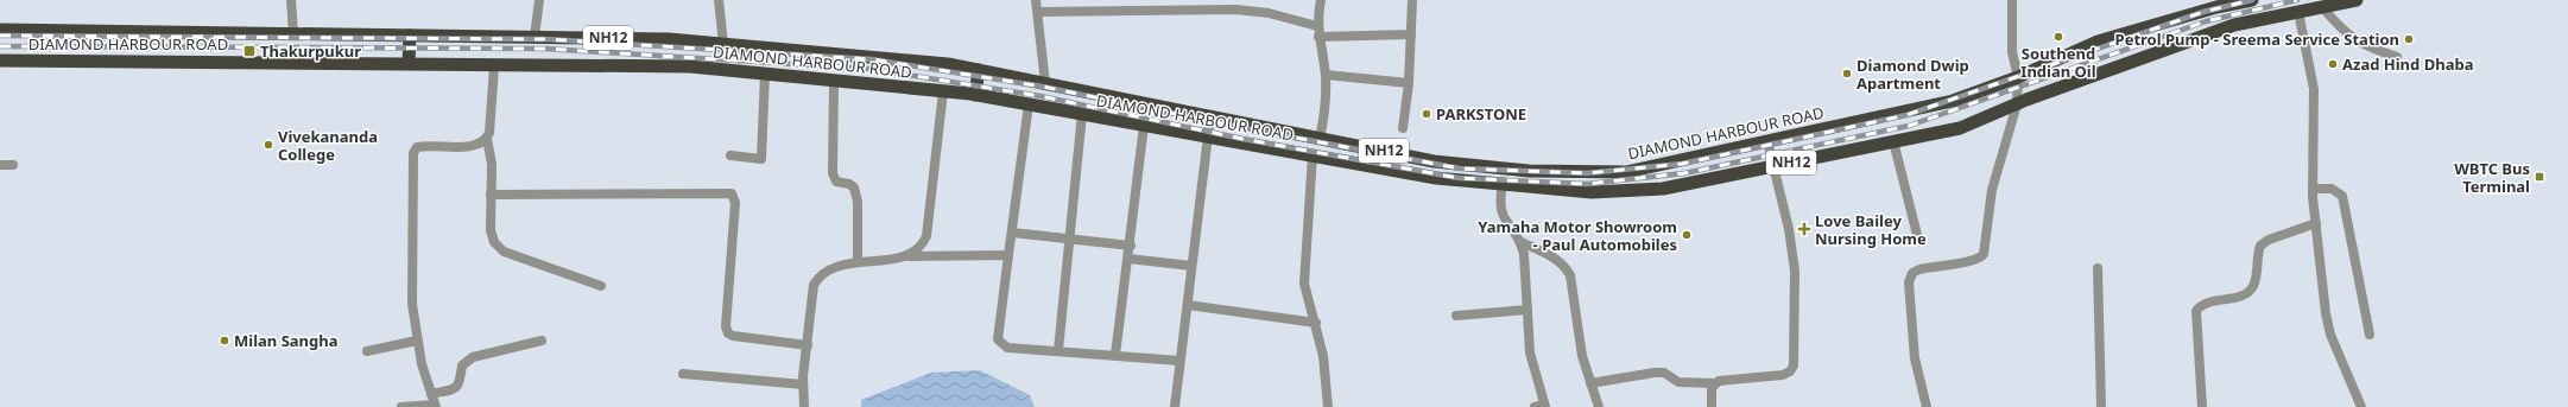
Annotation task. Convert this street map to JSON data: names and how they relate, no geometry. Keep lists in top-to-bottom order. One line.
{"streets":{"highway":["NH12","DIAMOND HARBOUR ROAD"]},"places":{"other":["Southend Indian Oil","Petrol Pump - Sreema Service Station","Azad Hind Dhaba","Diamond Dwip Apartment","PARKSTONE","Vivekananda College","Yamaha Motor Showroom - Paul Automobiles","Milan Sangha"],"transit":["Thakurpukur","WBTC Bus Terminal"],"health":["Love Bailey Nursing Home"]}}
